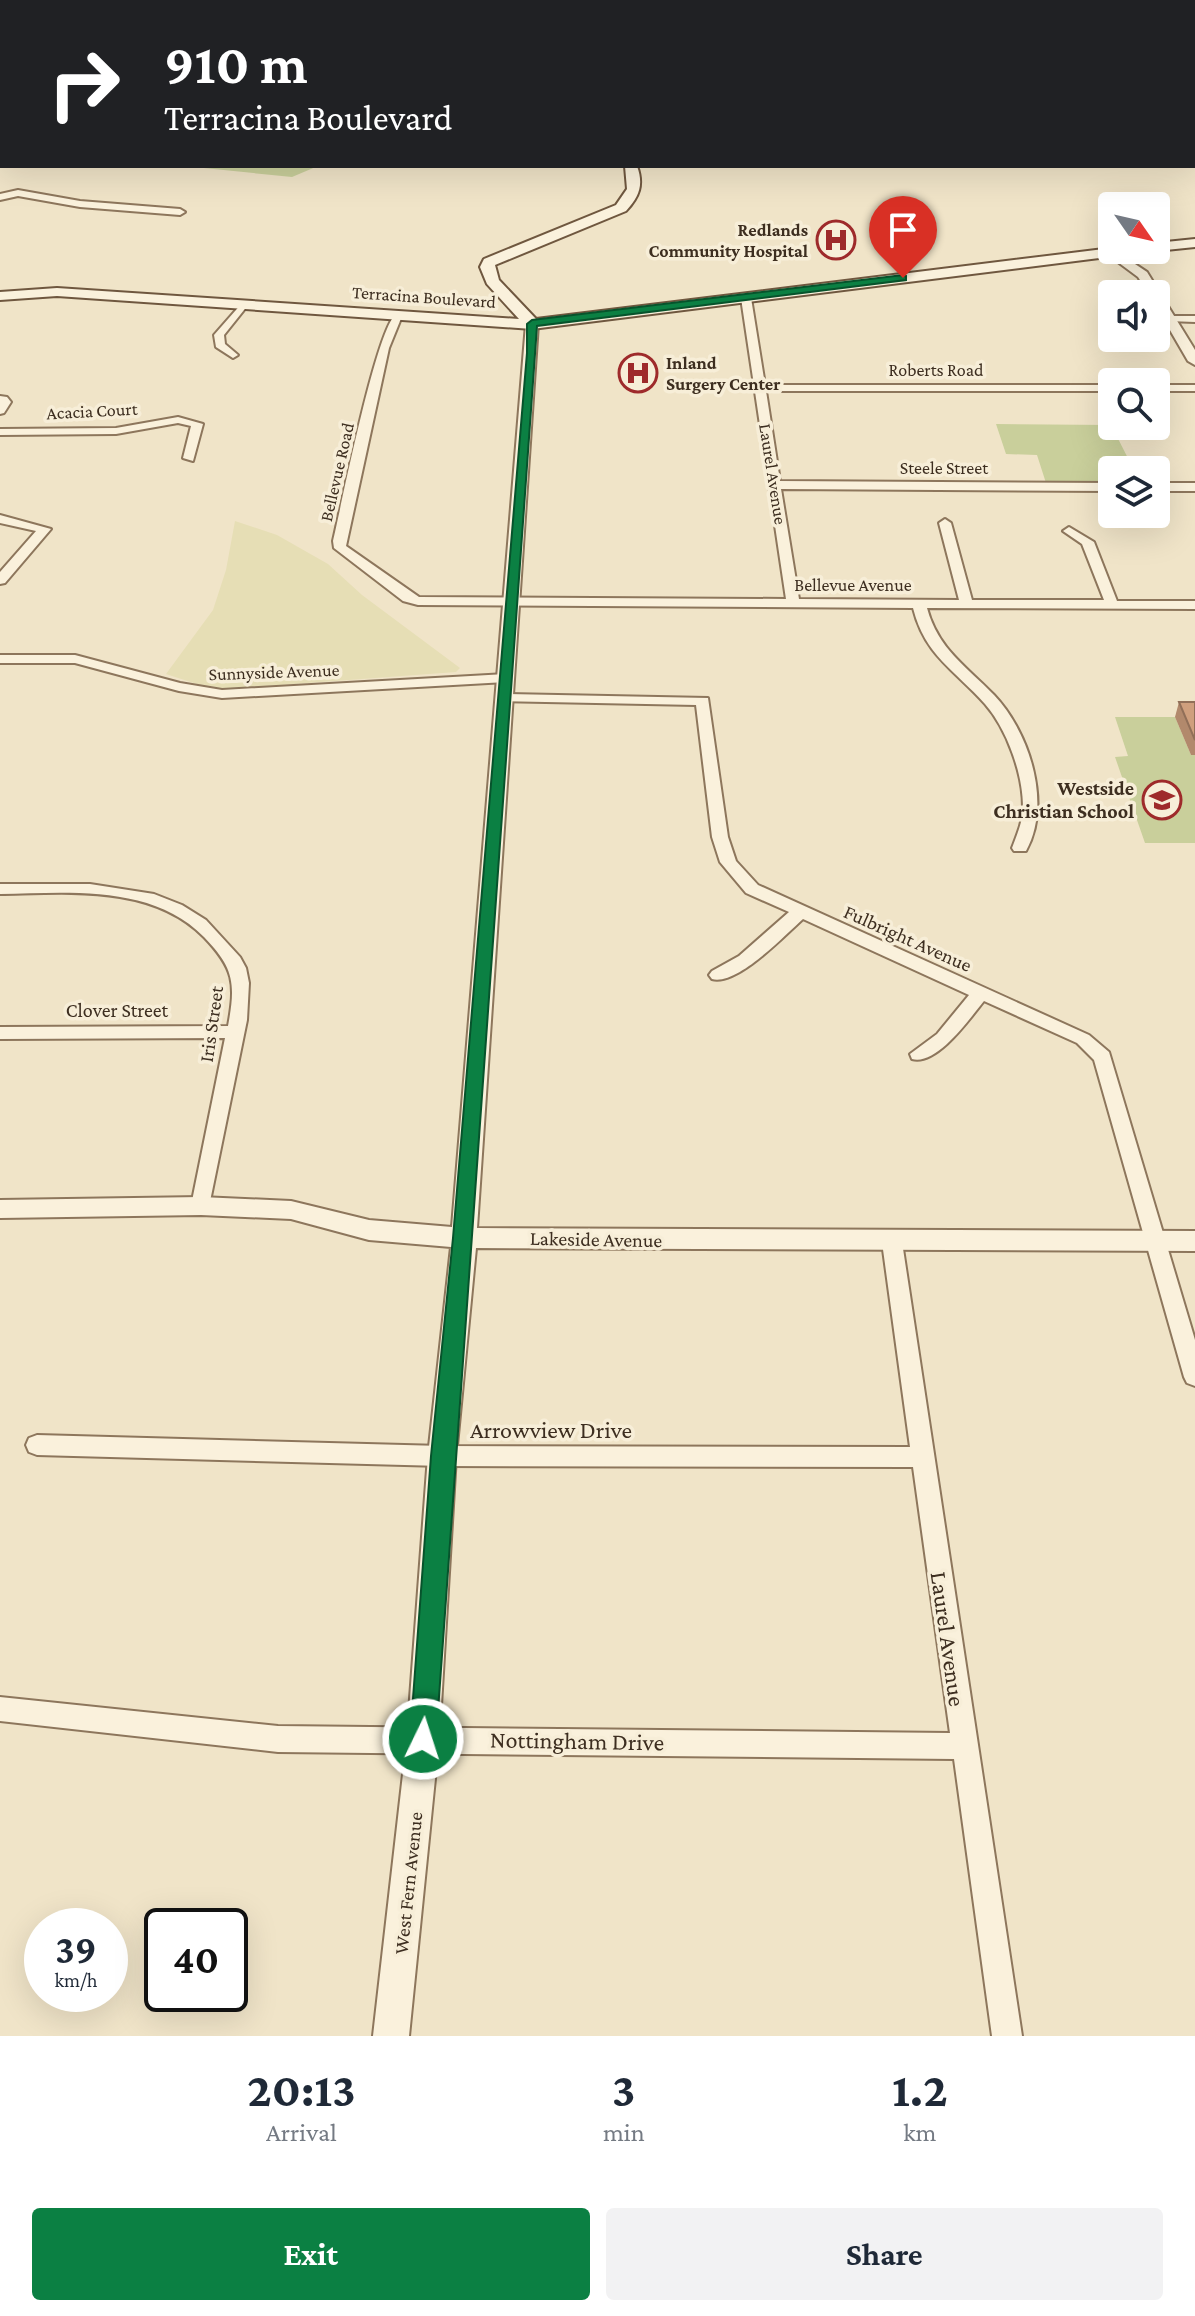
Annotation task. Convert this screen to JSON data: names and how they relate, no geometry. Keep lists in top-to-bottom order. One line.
{"streets":{"main road":["Terracina Boulevard"],"street":["Roberts Road","Acacia Court","Steele Street","Bellevue Road","Laurel Avenue","Bellevue Avenue","Sunnyside Avenue","Fulbright Avenue","Clover Street","Iris Street","Lakeside Avenue","Arrowview Drive","Nottingham Drive","West Fern Avenue"]},"crossings":[["Terracina Boulevard","Bellevue Road"],["Terracina Boulevard","Laurel Avenue"],["Terracina Boulevard","West Fern Avenue"],["Roberts Road","Laurel Avenue"],["Steele Street","Laurel Avenue"],["Bellevue Road","Bellevue Avenue"],["Bellevue Road","West Fern Avenue"],["Laurel Avenue","Bellevue Avenue"],["Laurel Avenue","Lakeside Avenue"],["Laurel Avenue","Arrowview Drive"],["Laurel Avenue","Nottingham Drive"],["Bellevue Avenue","West Fern Avenue"],["Sunnyside Avenue","Fulbright Avenue"],["Sunnyside Avenue","West Fern Avenue"],["Fulbright Avenue","Lakeside Avenue"],["Fulbright Avenue","West Fern Avenue"],["Clover Street","Iris Street"],["Iris Street","Lakeside Avenue"],["Lakeside Avenue","West Fern Avenue"],["Arrowview Drive","West Fern Avenue"],["Nottingham Drive","West Fern Avenue"]],"places":{"hospital":["Redlands Community Hospital","Inland Surgery Center"],"school or university":["Westside Christian School"]},"north":"bottom right","page":{"turn":["910 m","Terracina Boulevard"],"speed":"39 km/h","limit":"40","eta":["20:13","Arrival","3","min","1.2","km"],"buttons":["Exit","Share"]}}
